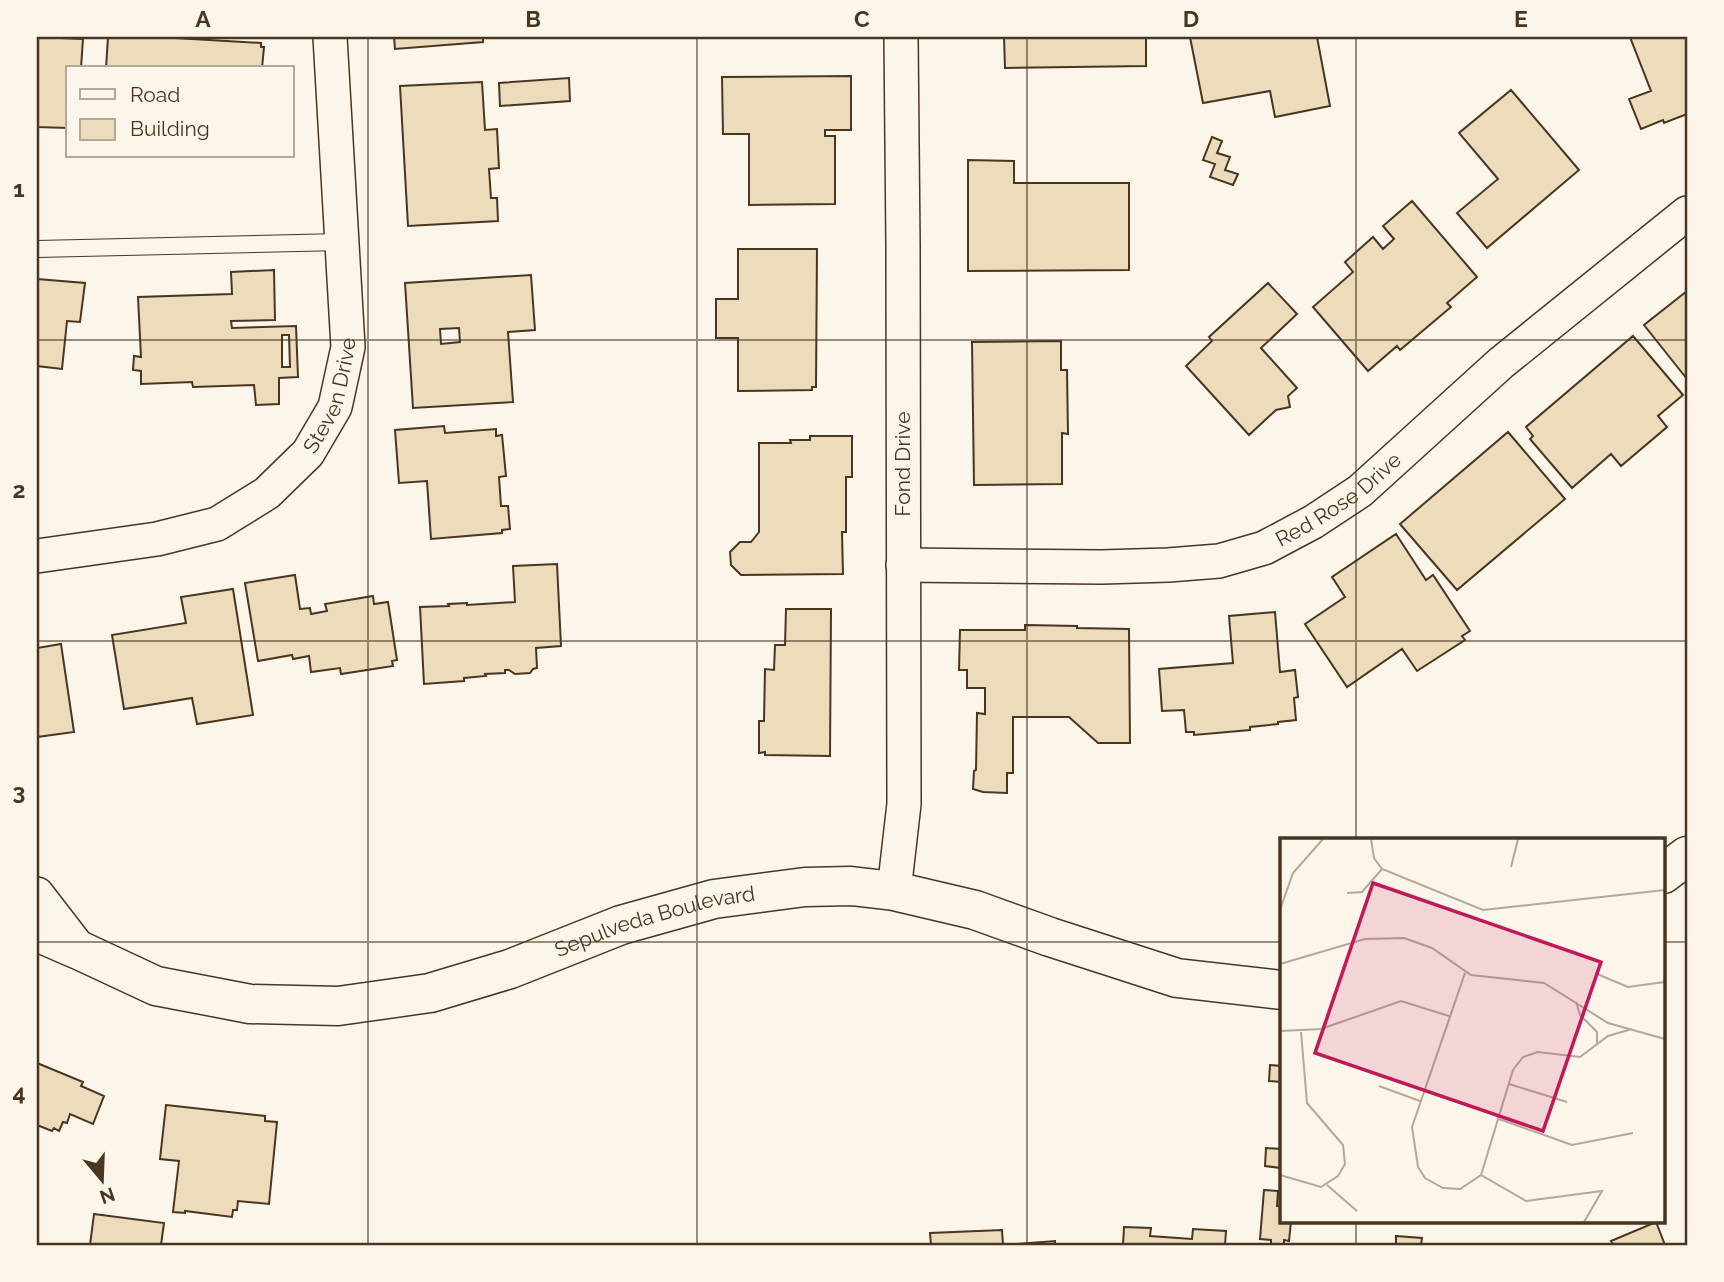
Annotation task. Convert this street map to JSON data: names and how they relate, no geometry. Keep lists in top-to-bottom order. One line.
{"streets":{"main road":["Sepulveda Boulevard"],"street":["Steven Drive","Fond Drive","Red Rose Drive"]},"crossings":[["Fond Drive","Red Rose Drive"],["Fond Drive","Sepulveda Boulevard"]],"legend":["Road","Building"],"north":"bottom","grid":{"columns":["A","B","C","D","E"],"rows":["1","2","3","4"]}}
